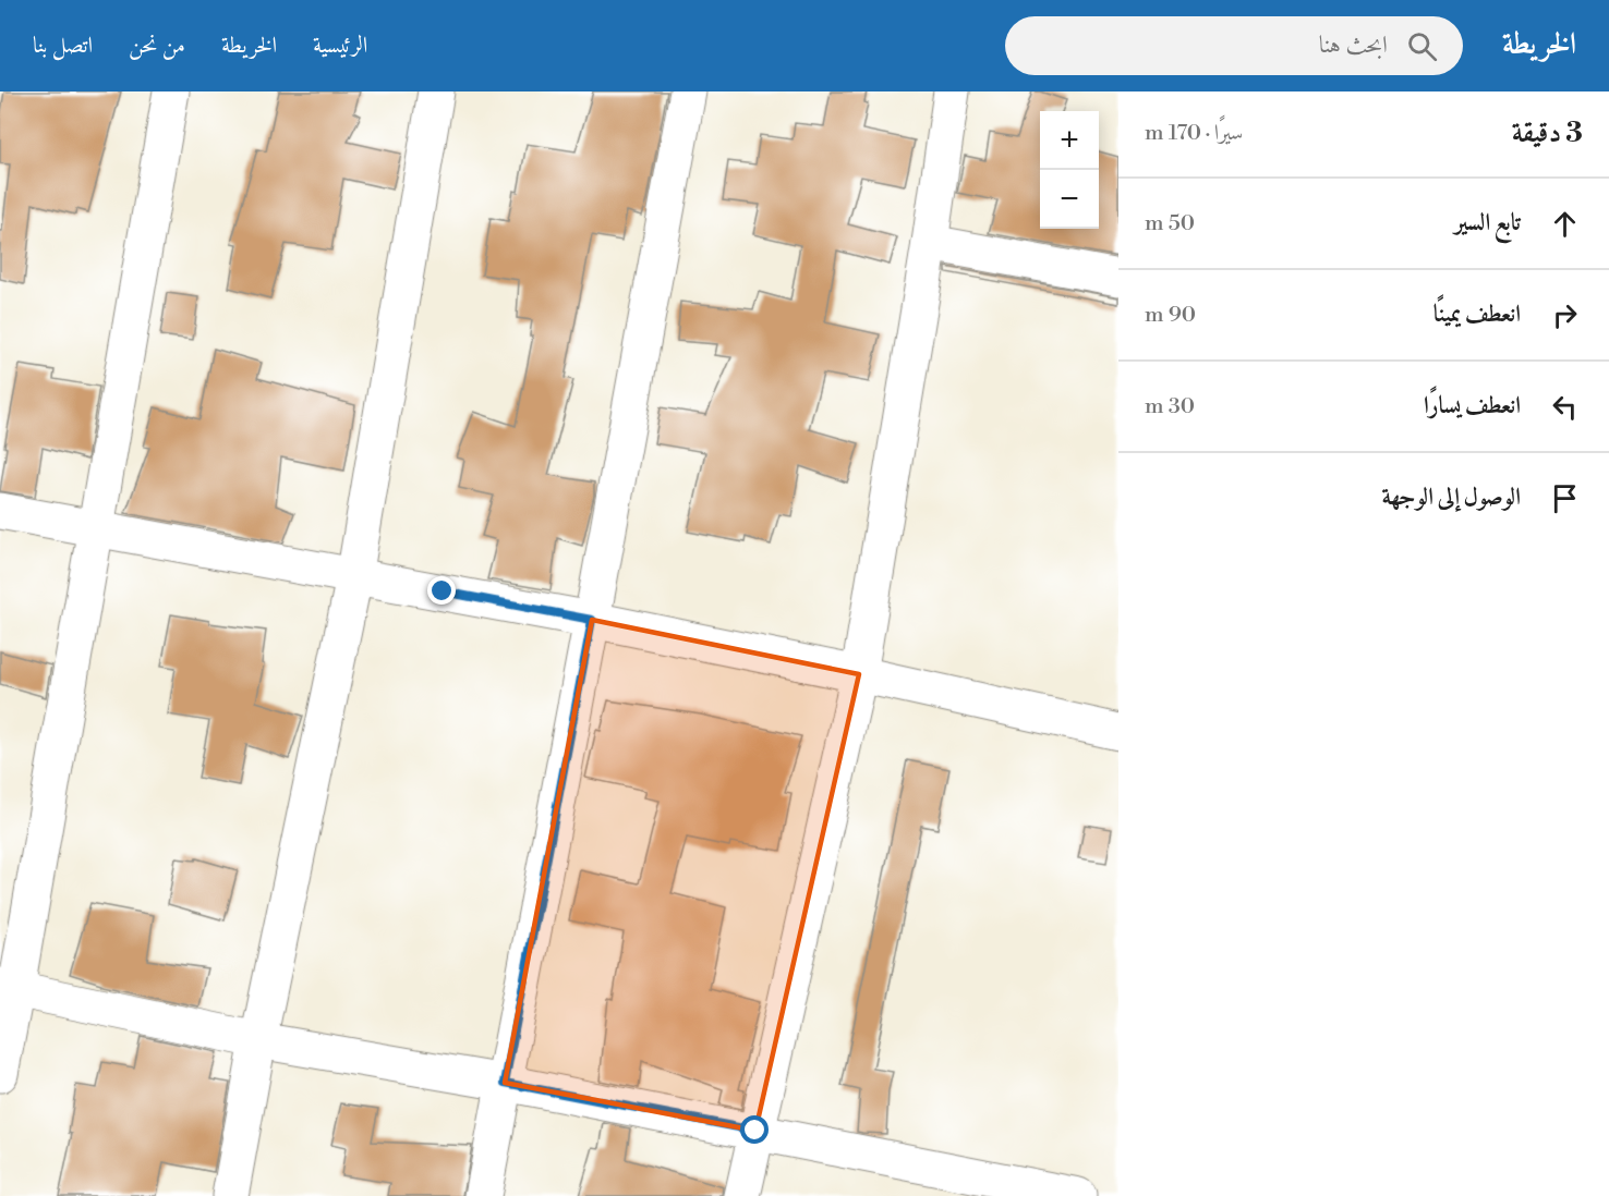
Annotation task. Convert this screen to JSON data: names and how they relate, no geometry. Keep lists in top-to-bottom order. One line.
{"page":{"header":"الخريطة","search":"ابحث هنا","nav":["الرئيسية","الخريطة","من نحن","اتصل بنا"],"heading":["3 دقيقة","سيرًا · 170 m"],"map_buttons":["+","−"],"list":[["تابع السير","50 m"],["انعطف يمينًا","90 m"],["انعطف يسارًا","30 m"],"الوصول إلى الوجهة"]}}
